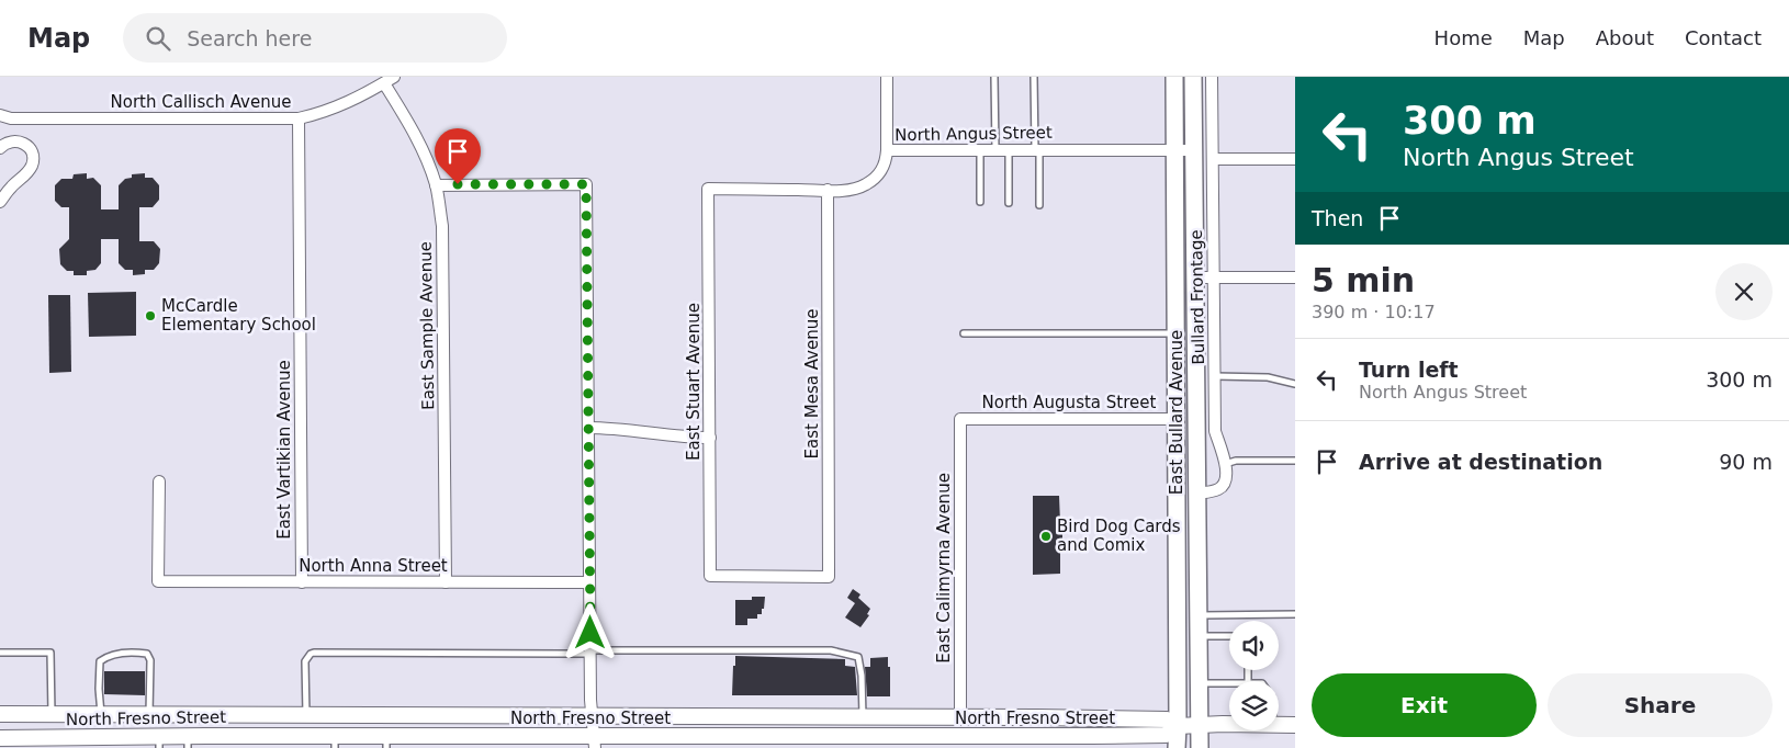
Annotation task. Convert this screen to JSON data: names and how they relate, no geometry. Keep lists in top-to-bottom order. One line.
{"streets":{"main road":["East Bullard Avenue","North Fresno Street"],"street":["North Callisch Avenue","North Angus Street","Bullard Frontage","East Sample Avenue","East Stuart Avenue","East Mesa Avenue","North Augusta Street","East Vartikian Avenue","North Anna Street","East Calimyrna Avenue"]},"crossings":[["North Callisch Avenue","East Sample Avenue"],["North Callisch Avenue","East Vartikian Avenue"],["North Angus Street","East Stuart Avenue"],["North Angus Street","East Mesa Avenue"],["North Angus Street","East Bullard Avenue"],["Bullard Frontage","East Bullard Avenue"],["East Sample Avenue","North Anna Street"],["East Stuart Avenue","East Mesa Avenue"],["North Augusta Street","East Bullard Avenue"],["North Augusta Street","East Calimyrna Avenue"],["East Bullard Avenue","North Fresno Street"],["East Vartikian Avenue","North Anna Street"],["East Calimyrna Avenue","North Fresno Street"]],"places":["McCardle Elementary School","Bird Dog Cards and Comix"],"page":{"header":"Map","search":"Search here","nav":["Home","Map","About","Contact"],"turn":["300 m","North Angus Street"],"then":"Then","heading":["5 min","390 m · 10:17"],"list":[{"name":"Turn left","note":"North Angus Street","value":"300 m"},{"name":"Arrive at destination","value":"90 m"}],"buttons":["Exit","Share"]}}
